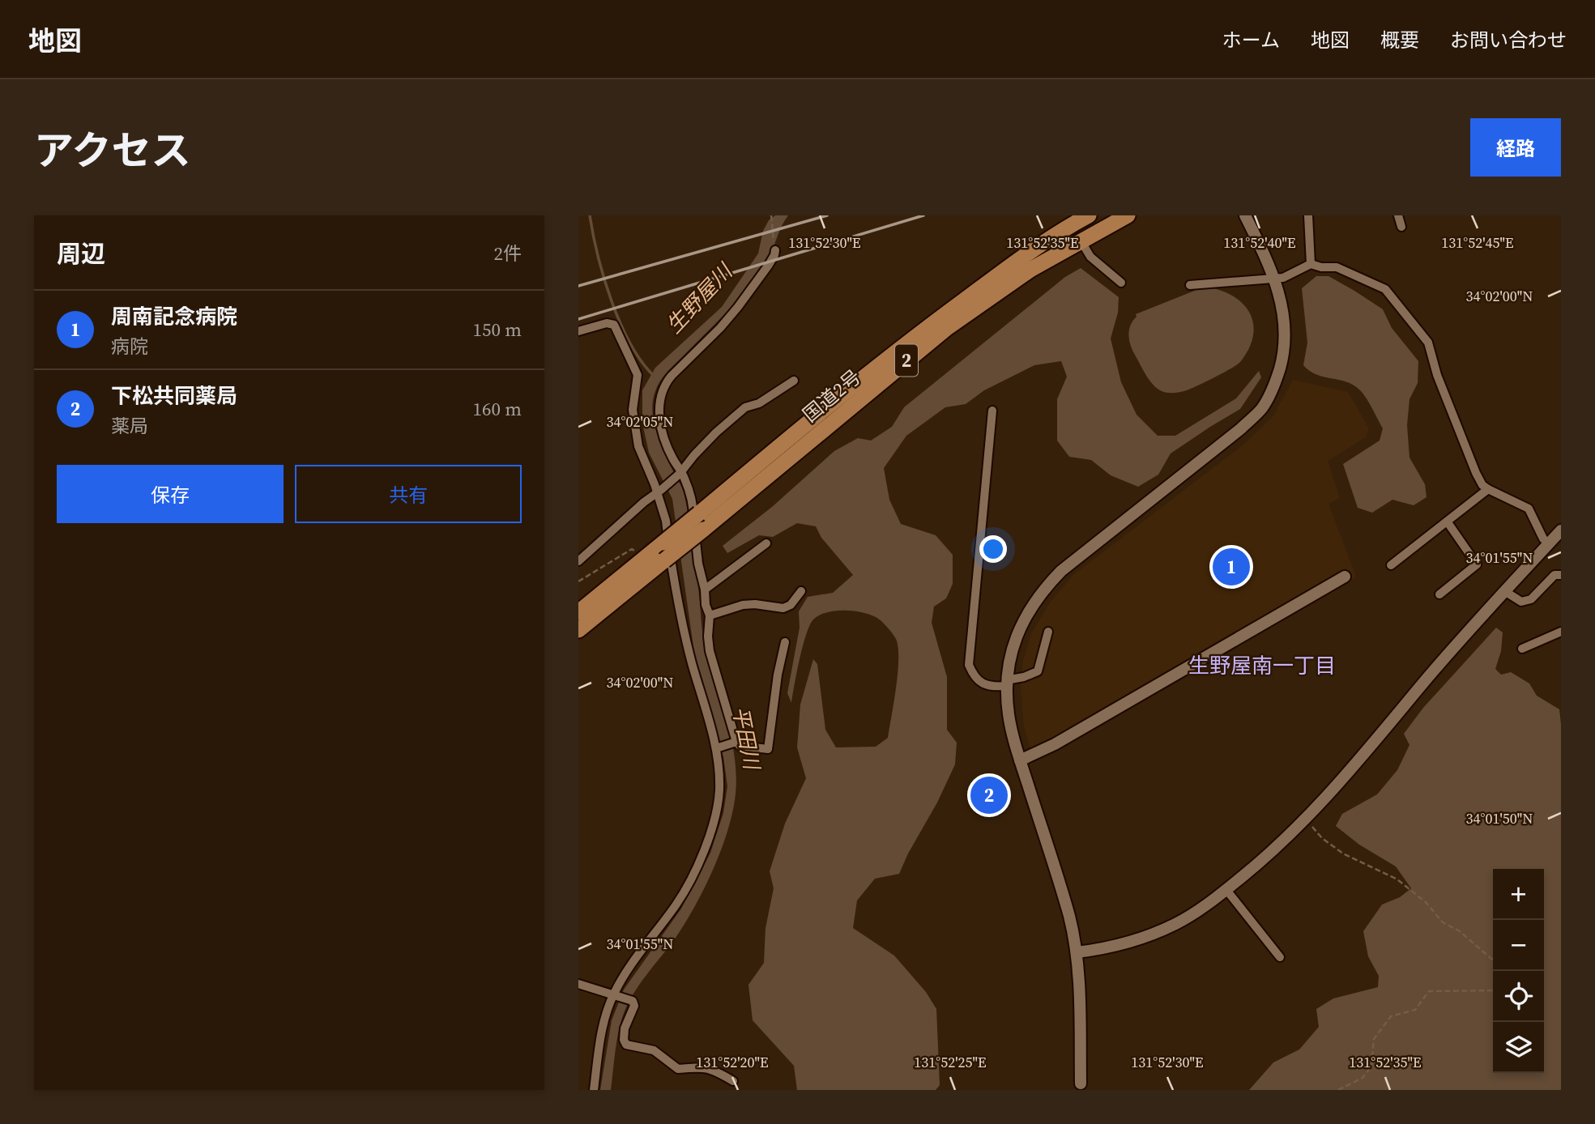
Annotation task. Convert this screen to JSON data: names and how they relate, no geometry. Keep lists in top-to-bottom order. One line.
{"streets":{"highway":["2","国道2号"]},"districts":["生野屋南一丁目"],"water":["生野屋川","平田川"],"page":{"header":"地図","nav":["ホーム","地図","概要","お問い合わせ"],"title":"アクセス","buttons":["経路",["保存","共有"]],"heading":["周辺","2件"],"list":[{"mark":"1","name":"周南記念病院","note":"病院","value":"150 m"},{"mark":"2","name":"下松共同薬局","note":"薬局","value":"160 m"}],"pins":["1","2"],"map_buttons":["+","−"]},"coordinates":["131°52'35\"E","131°52'40\"E","131°52'30\"E","131°52'45\"E","34°02'00\"N","34°02'05\"N","34°01'55\"N","34°01'50\"N","131°52'20\"E","131°52'25\"E"]}
